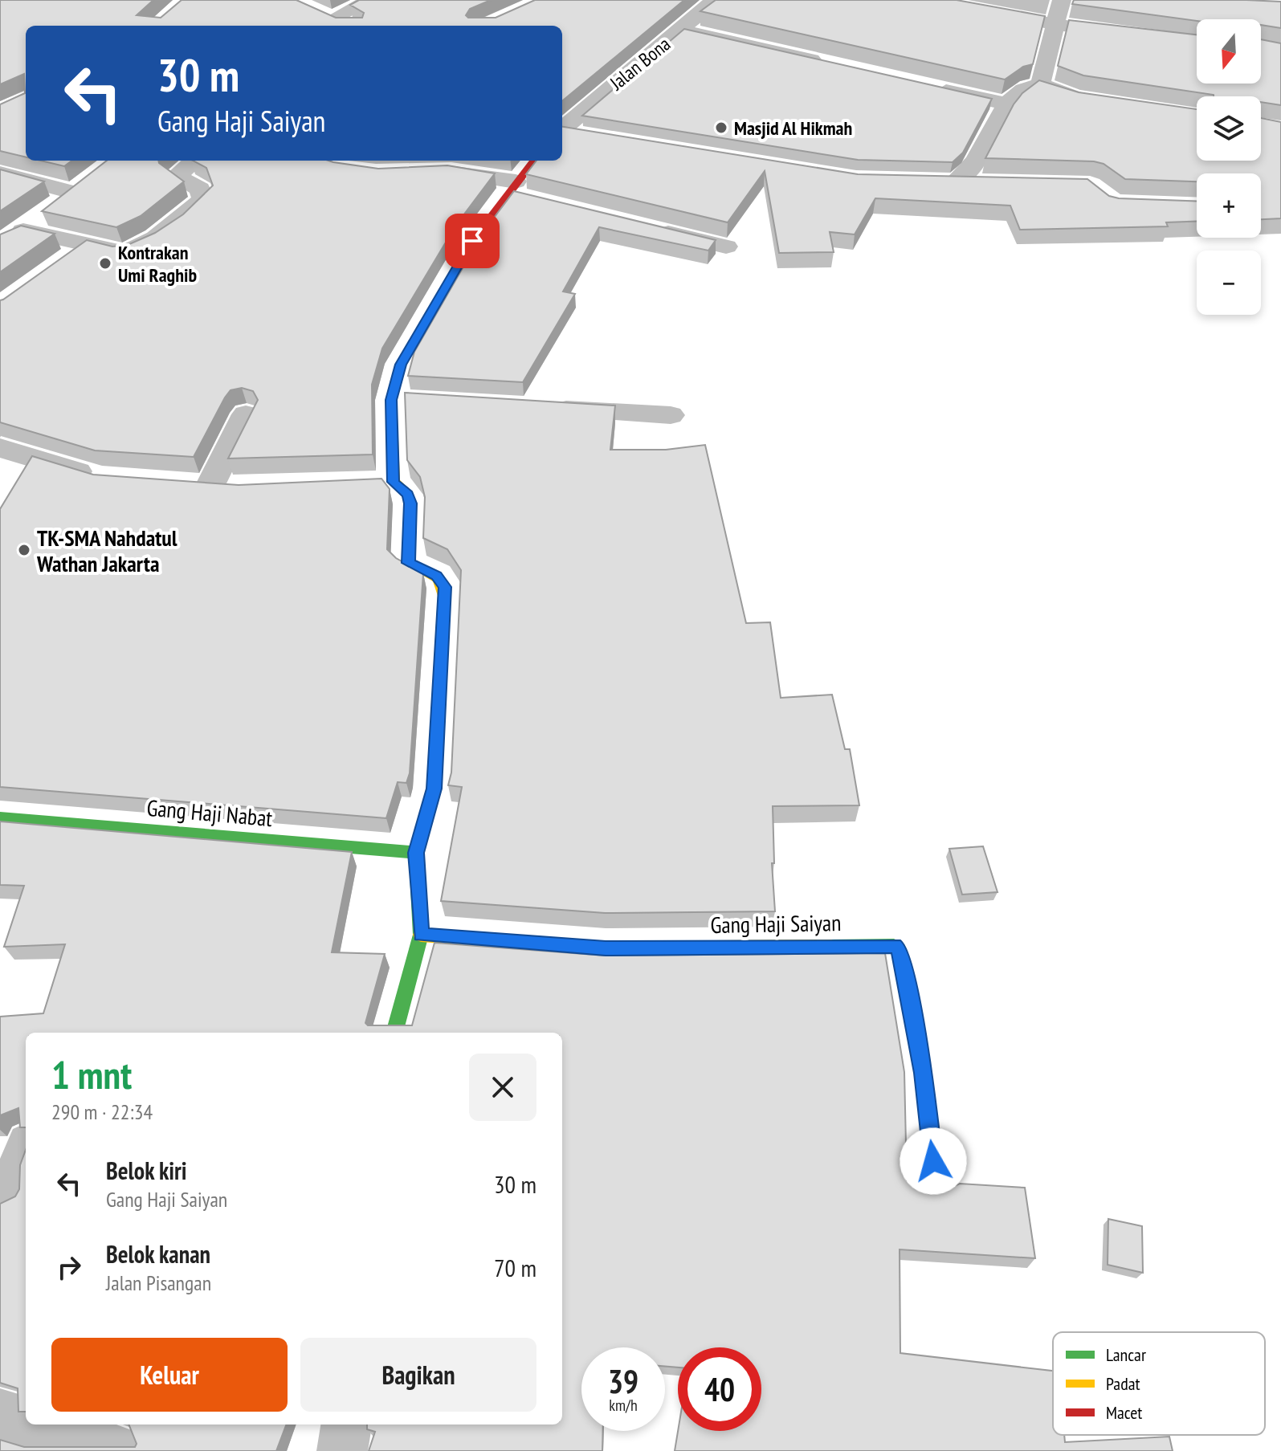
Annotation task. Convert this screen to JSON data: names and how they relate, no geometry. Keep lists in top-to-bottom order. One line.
{"streets":{"street":["Jalan Bona","Gang Haji Nabat","Gang Haji Saiyan"]},"places":["Masjid Al Hikmah","Kontrakan Umi Raghib","TK-SMA Nahdatul Wathan Jakarta"],"legend":["Lancar","Padat","Macet"],"north":"bottom","page":{"map_buttons":["+","−"],"turn":["30 m","Gang Haji Saiyan"],"heading":["1 mnt","290 m · 22:34"],"list":[{"name":"Belok kiri","note":"Gang Haji Saiyan","value":"30 m"},{"name":"Belok kanan","note":"Jalan Pisangan","value":"70 m"}],"buttons":["Keluar","Bagikan"],"speed":"39 km/h","limit":"40"}}
